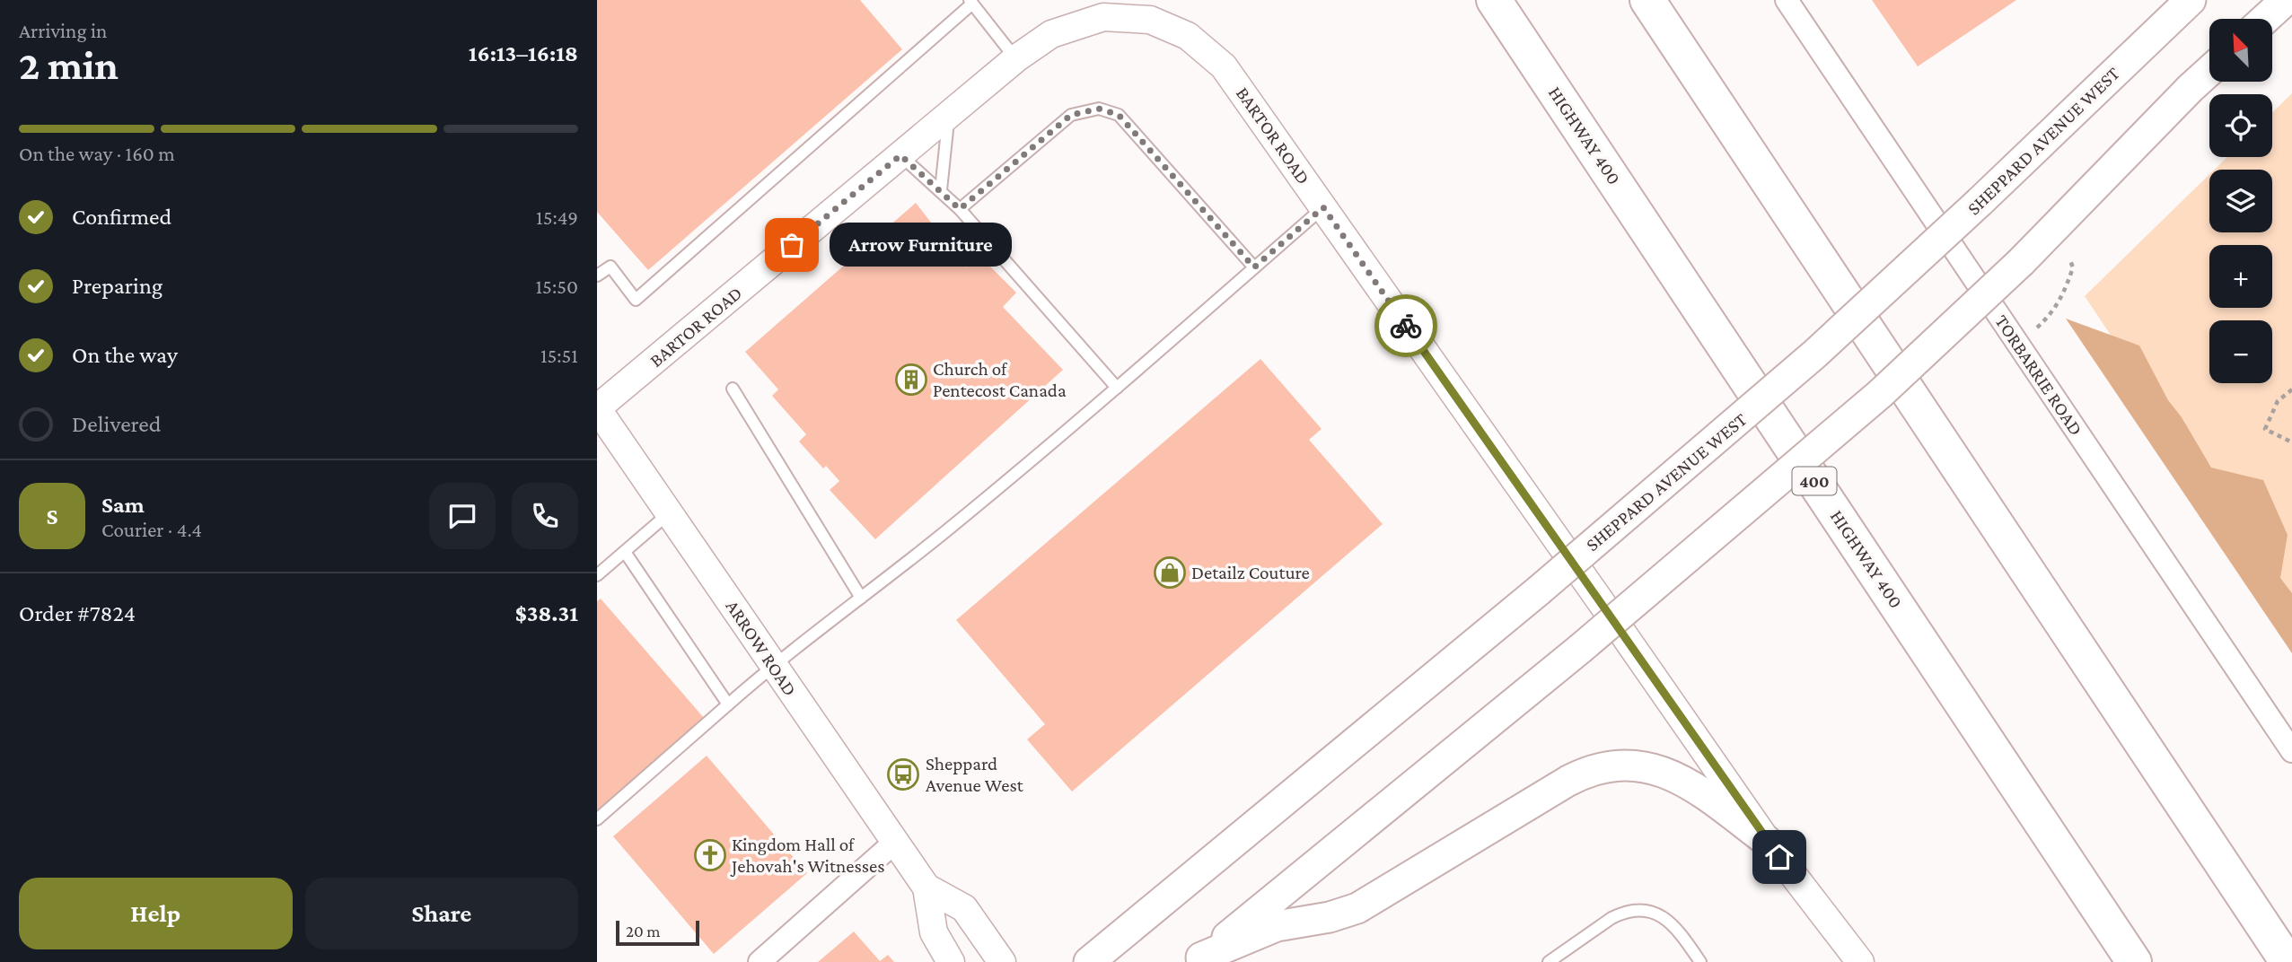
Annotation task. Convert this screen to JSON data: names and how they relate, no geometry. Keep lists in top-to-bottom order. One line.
{"streets":{"highway":["HIGHWAY 400","400"],"main road":["SHEPPARD AVENUE WEST"],"street":["BARTOR ROAD","TORBARRIE ROAD","ARROW ROAD"]},"crossings":[["BARTOR ROAD","ARROW ROAD"]],"places":{"other":["Arrow Furniture"],"building":["Church of Pentecost Canada"],"shop":["Detailz Couture"],"bus stop":["Sheppard Avenue West"],"church":["Kingdom Hall of Jehovah's Witnesses"]},"scale_bar":"20 m","north":"top left","page":{"heading":["2 min","Arriving in","16:13–16:18"],"panel":["Sam","Courier · 4.4","Order #7824","$38.31"],"map_buttons":["+","−"],"bar":"On the way · 160 m","list":[["Confirmed","15:49"],["Preparing","15:50"],["On the way","15:51"],"Delivered"],"bubble":"Arrow Furniture","round":"S","buttons":["Help","Share"],"scale":"20 m"}}
